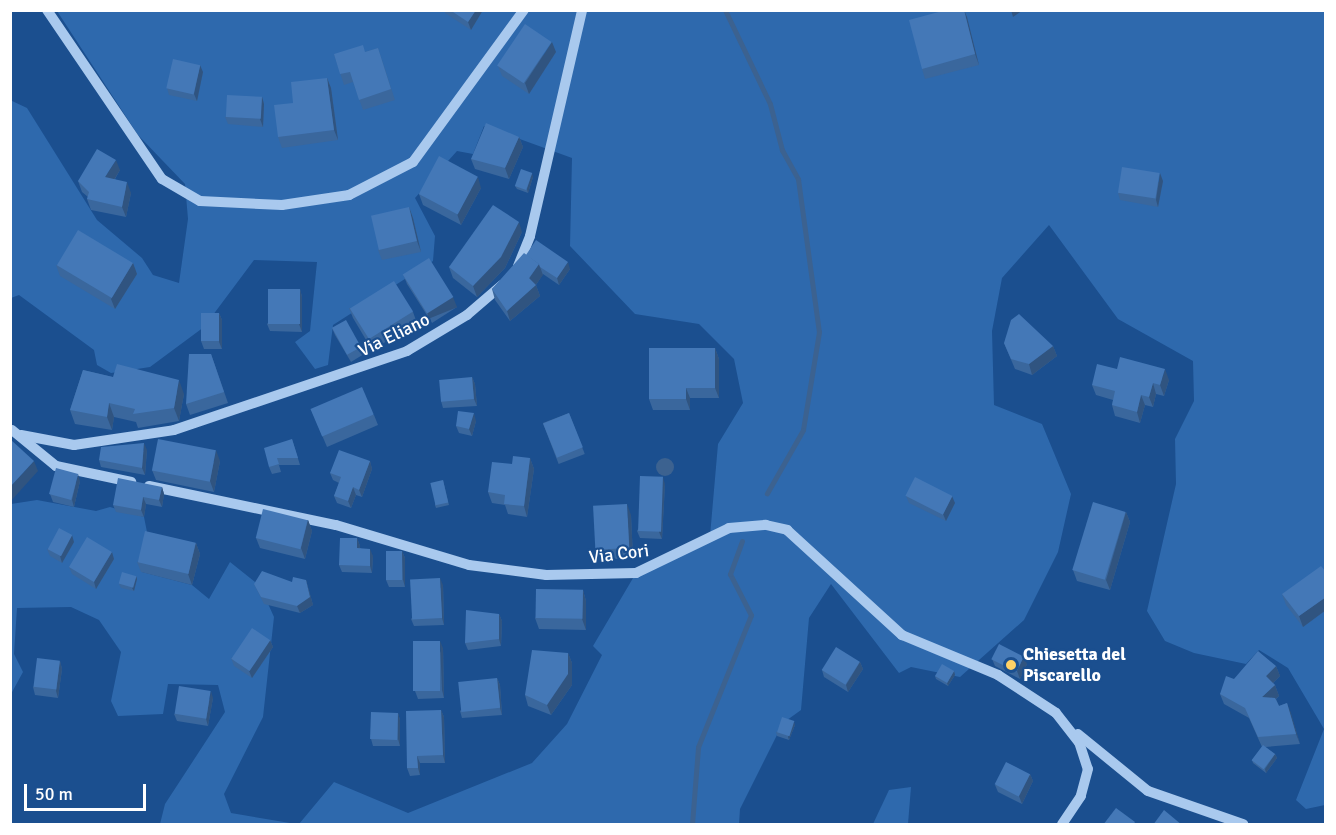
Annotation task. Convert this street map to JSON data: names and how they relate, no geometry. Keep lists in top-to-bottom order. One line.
{"streets":{"street":["Via Eliano","Via Cori"]},"crossings":[["Via Eliano","Via Cori"]],"places":["Chiesetta del Piscarello"],"scale_bar":"50 m"}
